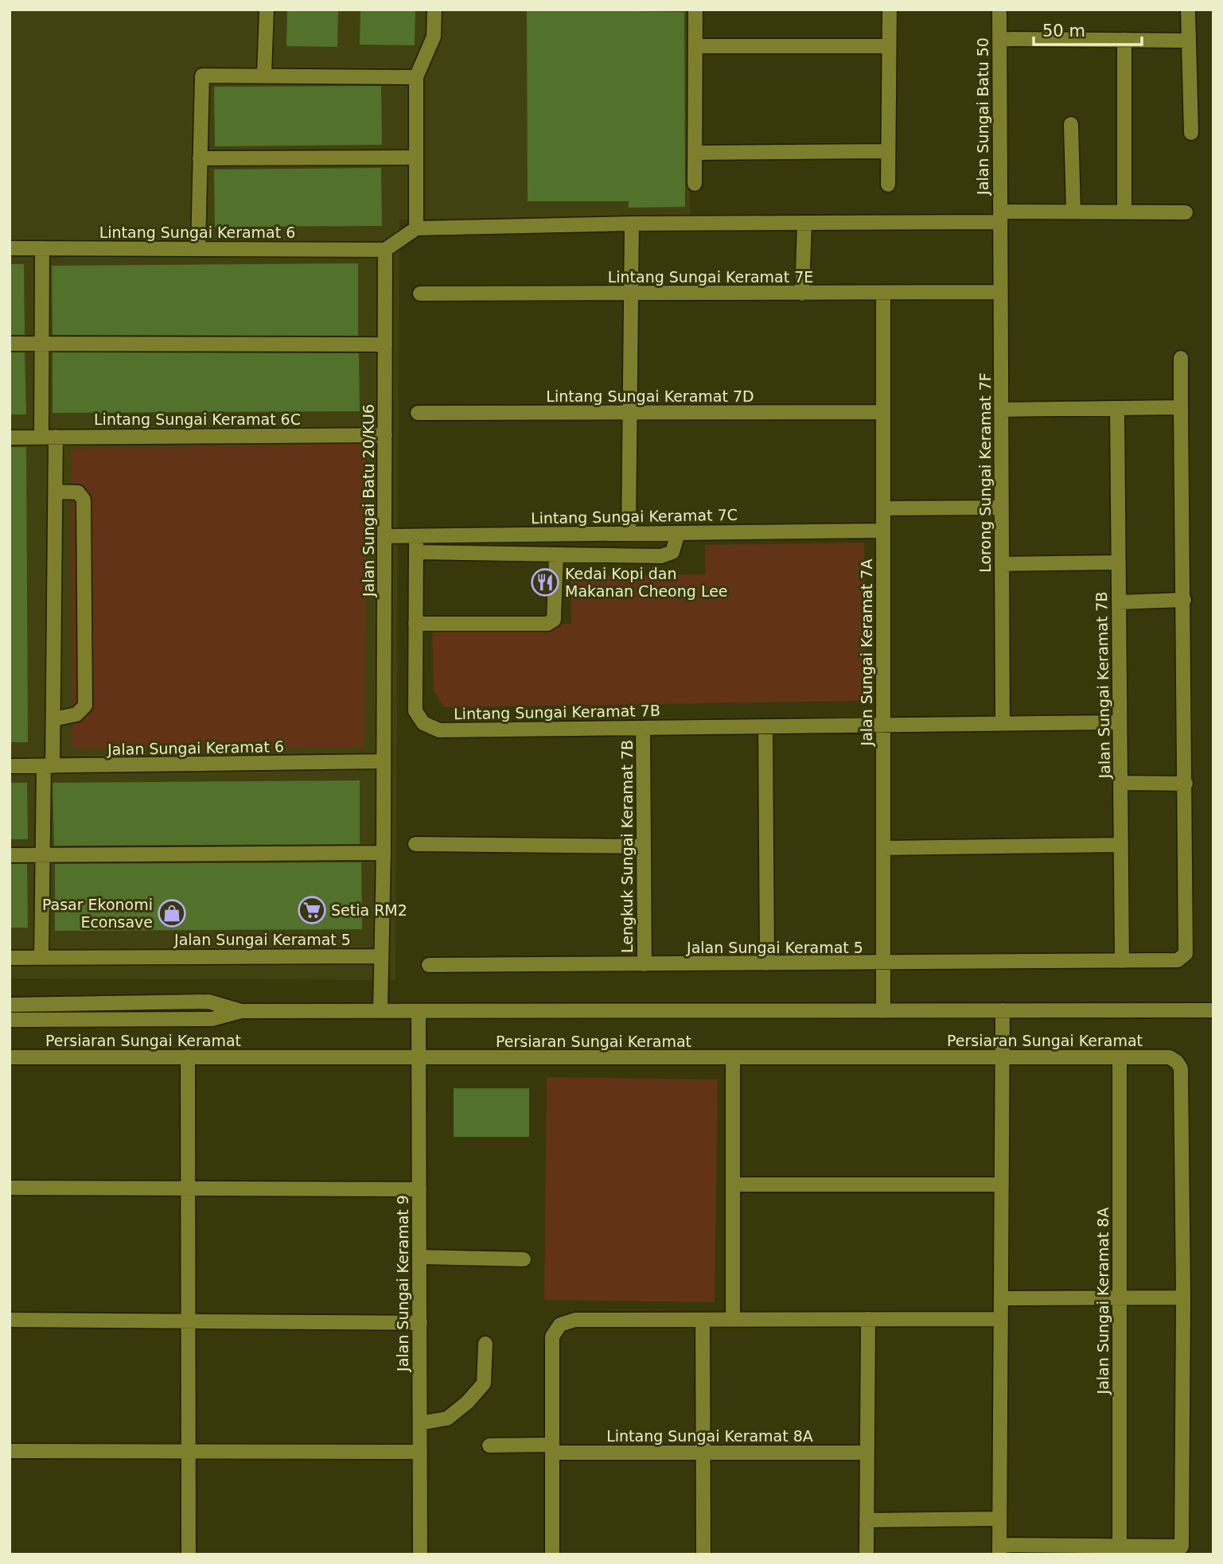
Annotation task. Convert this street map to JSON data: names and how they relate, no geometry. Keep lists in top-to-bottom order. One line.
{"streets":{"street":["Jalan Sungai Batu 50","Lintang Sungai Keramat 6","Lintang Sungai Keramat 7E","Lintang Sungai Keramat 7D","Lintang Sungai Keramat 6C","Lorong Sungai Keramat 7F","Jalan Sungai Batu 20/KU6","Lintang Sungai Keramat 7C","Jalan Sungai Keramat 7A","Jalan Sungai Keramat 7B","Lintang Sungai Keramat 7B","Jalan Sungai Keramat 6","Lengkuk Sungai Keramat 7B","Jalan Sungai Keramat 5","Persiaran Sungai Keramat","Jalan Sungai Keramat 9","Jalan Sungai Keramat 8A","Lintang Sungai Keramat 8A"]},"crossings":[["Jalan Sungai Batu 50","Lorong Sungai Keramat 7F"],["Lintang Sungai Keramat 6","Jalan Sungai Batu 20/KU6"],["Lintang Sungai Keramat 7E","Lorong Sungai Keramat 7F"],["Lintang Sungai Keramat 7E","Jalan Sungai Keramat 7A"],["Lintang Sungai Keramat 7D","Jalan Sungai Keramat 7A"],["Lintang Sungai Keramat 6C","Jalan Sungai Batu 20/KU6"],["Lorong Sungai Keramat 7F","Lintang Sungai Keramat 7B"],["Jalan Sungai Batu 20/KU6","Lintang Sungai Keramat 7C"],["Jalan Sungai Batu 20/KU6","Jalan Sungai Keramat 6"],["Jalan Sungai Batu 20/KU6","Jalan Sungai Keramat 5"],["Jalan Sungai Batu 20/KU6","Persiaran Sungai Keramat"],["Lintang Sungai Keramat 7C","Jalan Sungai Keramat 7A"],["Lintang Sungai Keramat 7C","Lintang Sungai Keramat 7B"],["Jalan Sungai Keramat 7A","Lintang Sungai Keramat 7B"],["Jalan Sungai Keramat 7A","Jalan Sungai Keramat 5"],["Jalan Sungai Keramat 7A","Persiaran Sungai Keramat"],["Jalan Sungai Keramat 7B","Lintang Sungai Keramat 7B"],["Jalan Sungai Keramat 7B","Jalan Sungai Keramat 5"],["Lintang Sungai Keramat 7B","Lengkuk Sungai Keramat 7B"],["Lengkuk Sungai Keramat 7B","Jalan Sungai Keramat 5"],["Persiaran Sungai Keramat","Jalan Sungai Keramat 9"],["Persiaran Sungai Keramat","Jalan Sungai Keramat 8A"]],"places":{"restaurant":["Kedai Kopi dan Makanan Cheong Lee"],"supermarket":["Setia RM2"],"shop":["Pasar Ekonomi Econsave"]},"scale_bar":"50 m"}
